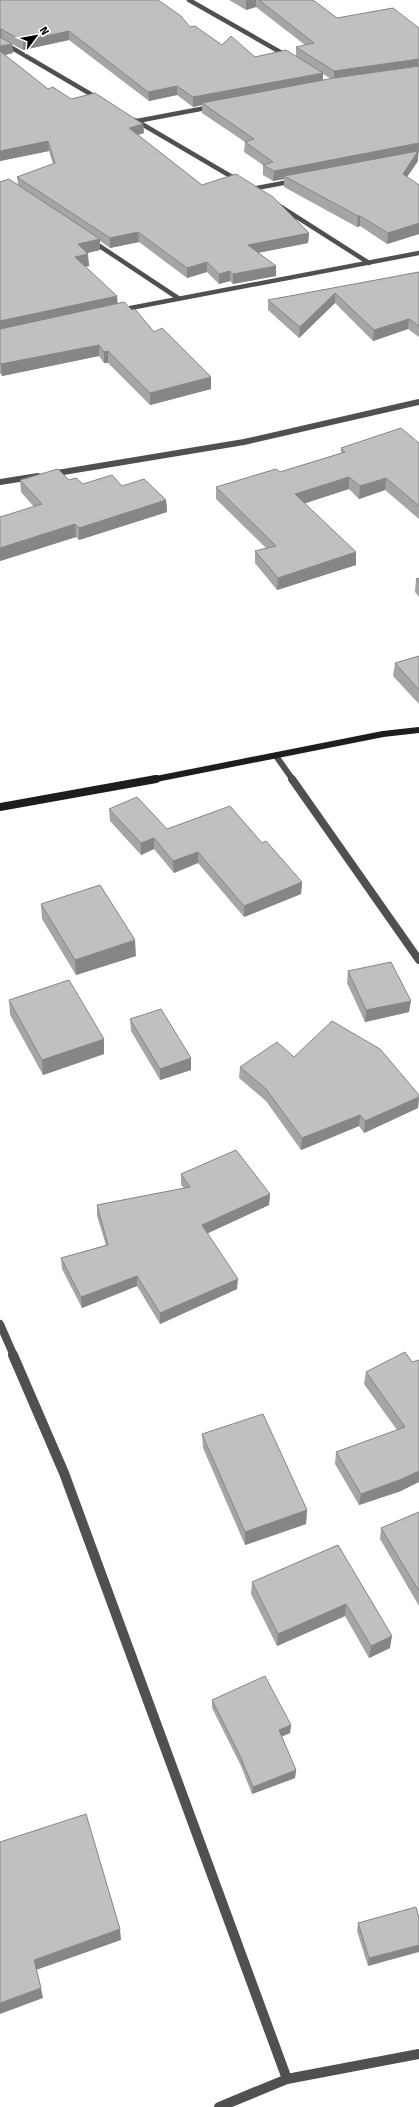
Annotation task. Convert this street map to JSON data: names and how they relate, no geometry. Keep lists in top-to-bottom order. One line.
{"north":"top right"}
